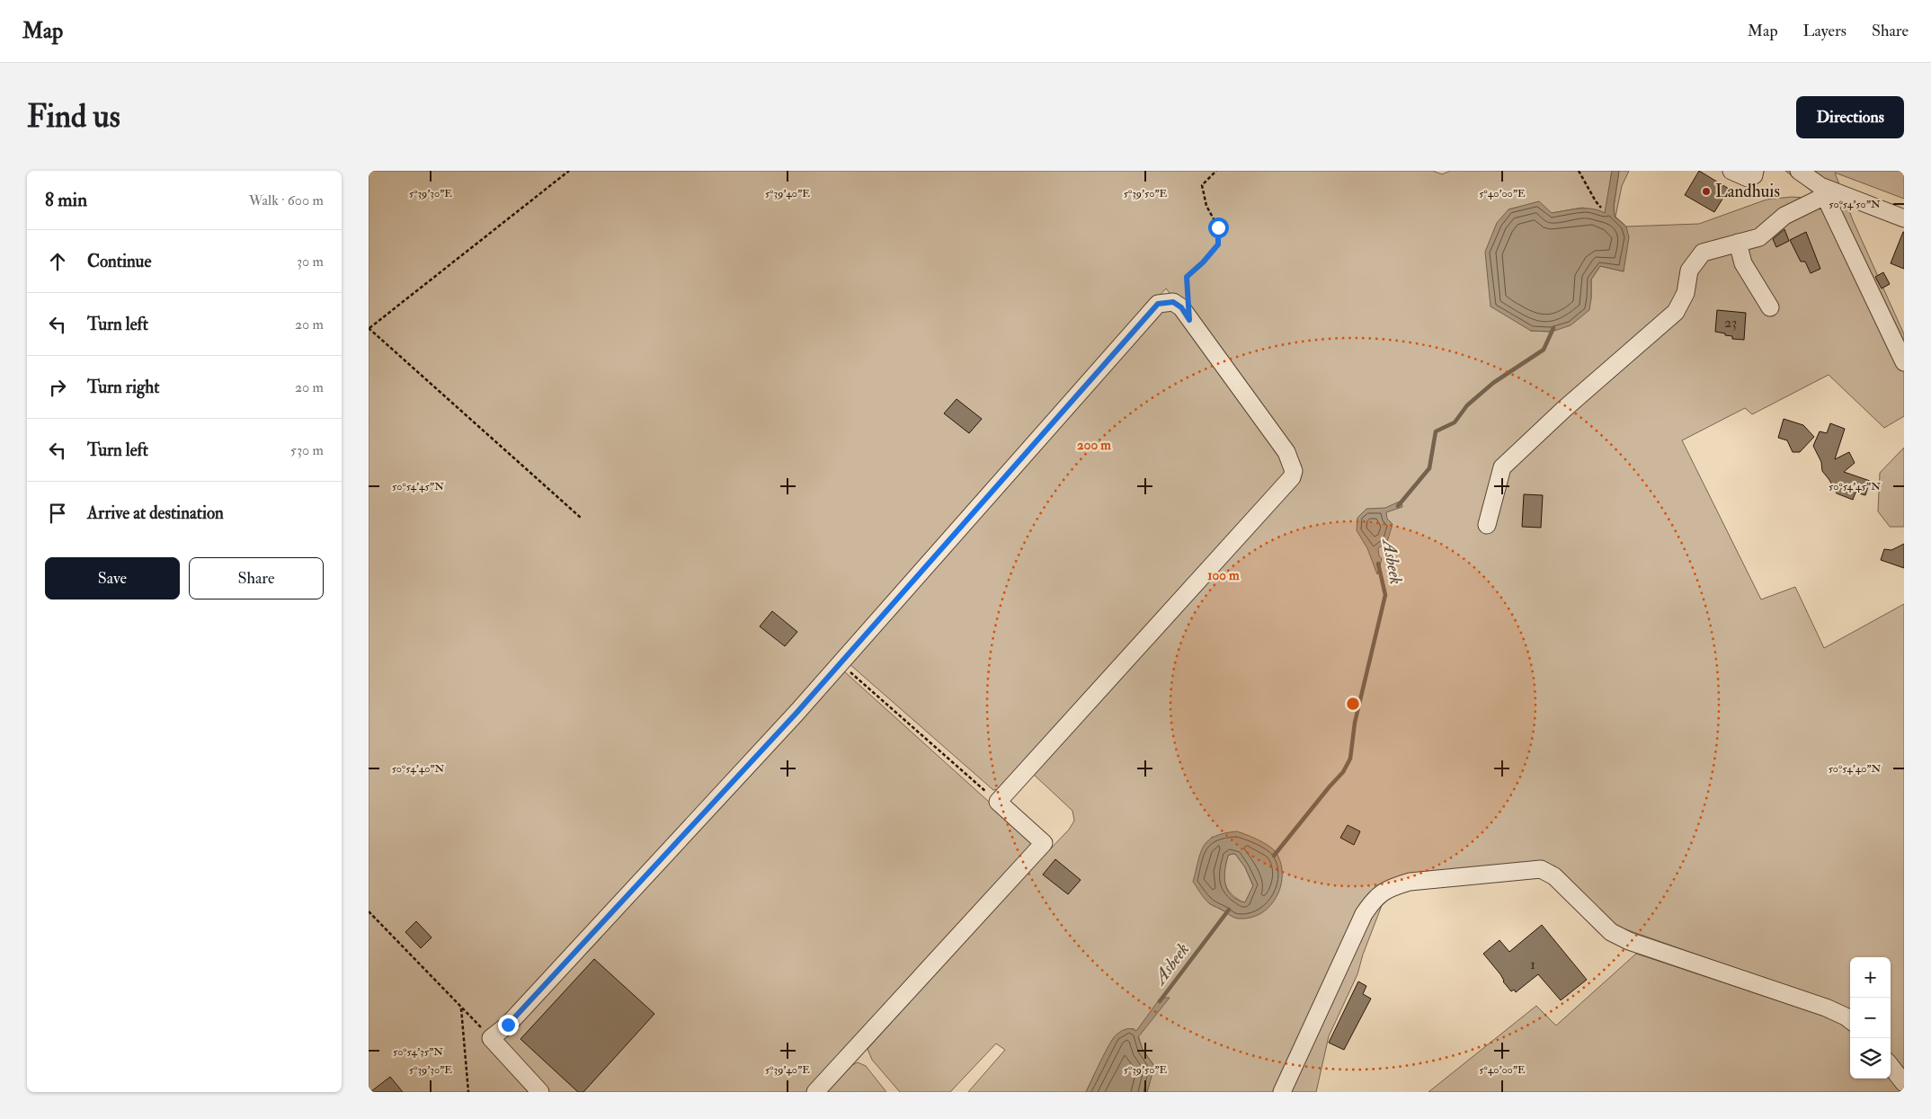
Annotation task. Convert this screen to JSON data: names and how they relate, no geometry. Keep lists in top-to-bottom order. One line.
{"water":["Asbeek"],"places":["Landhuis"],"house_numbers":["23","1"],"page":{"header":"Map","nav":["Map","Layers","Share"],"buttons":["Directions",["Save","Share"]],"title":"Find us","heading":["8 min","Walk · 600 m"],"list":[["Continue","30 m"],["Turn left","20 m"],["Turn right","20 m"],["Turn left","530 m"],"Arrive at destination"],"map_buttons":["+","−"]},"coordinates":["5°39'30\"E","5°39'40\"E","5°39'50\"E","5°40'00\"E","50°54'50\"N","50°54'45\"N","50°54'40\"N","50°54'35\"N"],"rings":["200 m","100 m"]}
